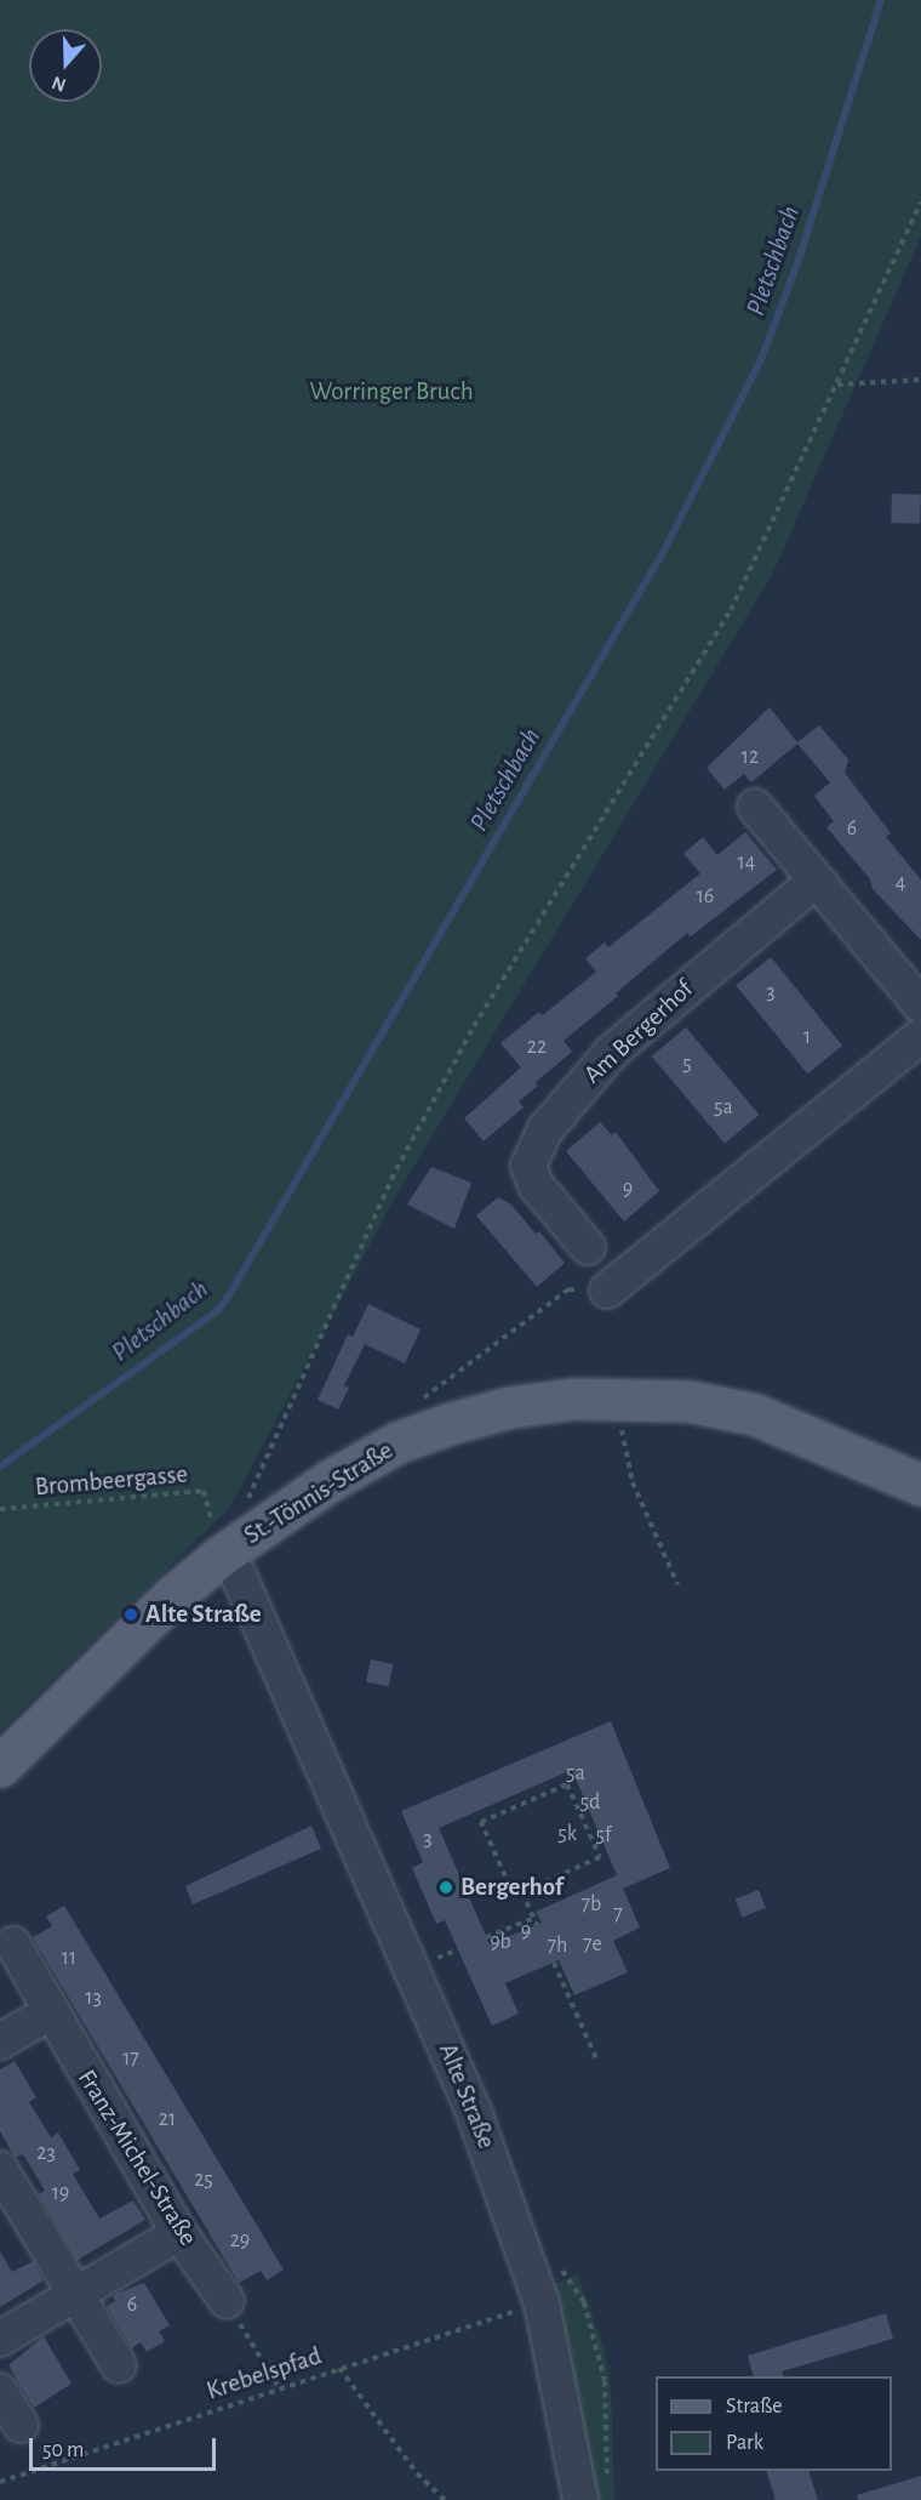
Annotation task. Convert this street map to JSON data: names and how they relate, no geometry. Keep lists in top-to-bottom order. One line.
{"streets":{"main road":["St.-Tönnis-Straße"],"street":["Am Bergerhof","Alte Straße","Franz-Michel-Straße"],"path":["Brombeergasse","Krebelspfad"]},"crossings":[["Brombeergasse","St.-Tönnis-Straße"],["Brombeergasse","Alte Straße"],["St.-Tönnis-Straße","Alte Straße"],["Alte Straße","Krebelspfad"]],"water":["Pletschbach"],"parks":["Worringer Bruch"],"places":["Alte Straße","Bergerhof"],"house_numbers":["12","6","14","4","16","3","1","22","5","5a","9","5a","5d","5k","5f","3","7b","7","9","9b","7e","7h","11","13","17","21","23","25","19","29","6"],"legend":["Straße","Park"],"scale_bar":"50 m","north":"bottom"}
